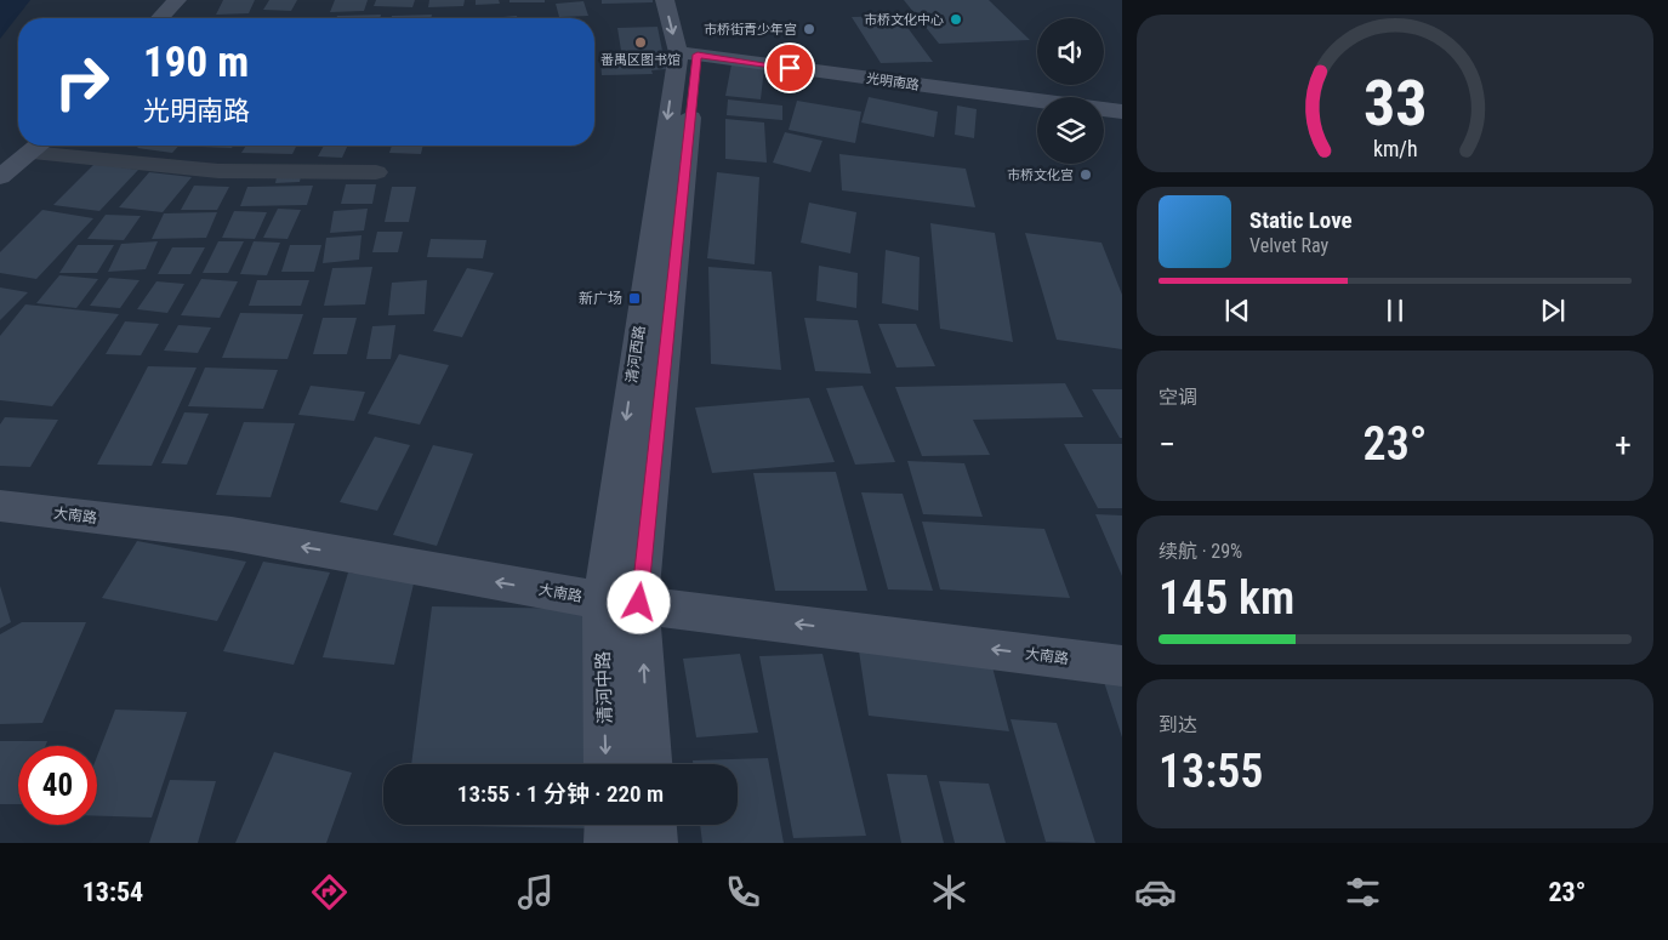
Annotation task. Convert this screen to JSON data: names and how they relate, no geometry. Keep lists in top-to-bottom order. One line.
{"streets":{"street":["光明南路","清河西路","大南路","清河中路"]},"crossings":[["光明南路","清河西路"],["清河西路","大南路"],["清河西路","清河中路"],["大南路","清河中路"]],"one_way":["大南路"],"places":{"other":["市桥文化中心","市桥街青少年宫","番禺区图书馆","市桥文化宫"],"transit":["新广场"]},"page":{"turn":["190 m","光明南路"],"song":["Static Love","Velvet Ray"],"tile":["空调",["续航 · 29%","145 km"],["到达","13:55"]],"heat":["−","23°","+"],"limit":"40","trip":"13:55 · 1 分钟 · 220 m","tabs":["13:54","23°"],"gauge":["33","km/h"]}}
